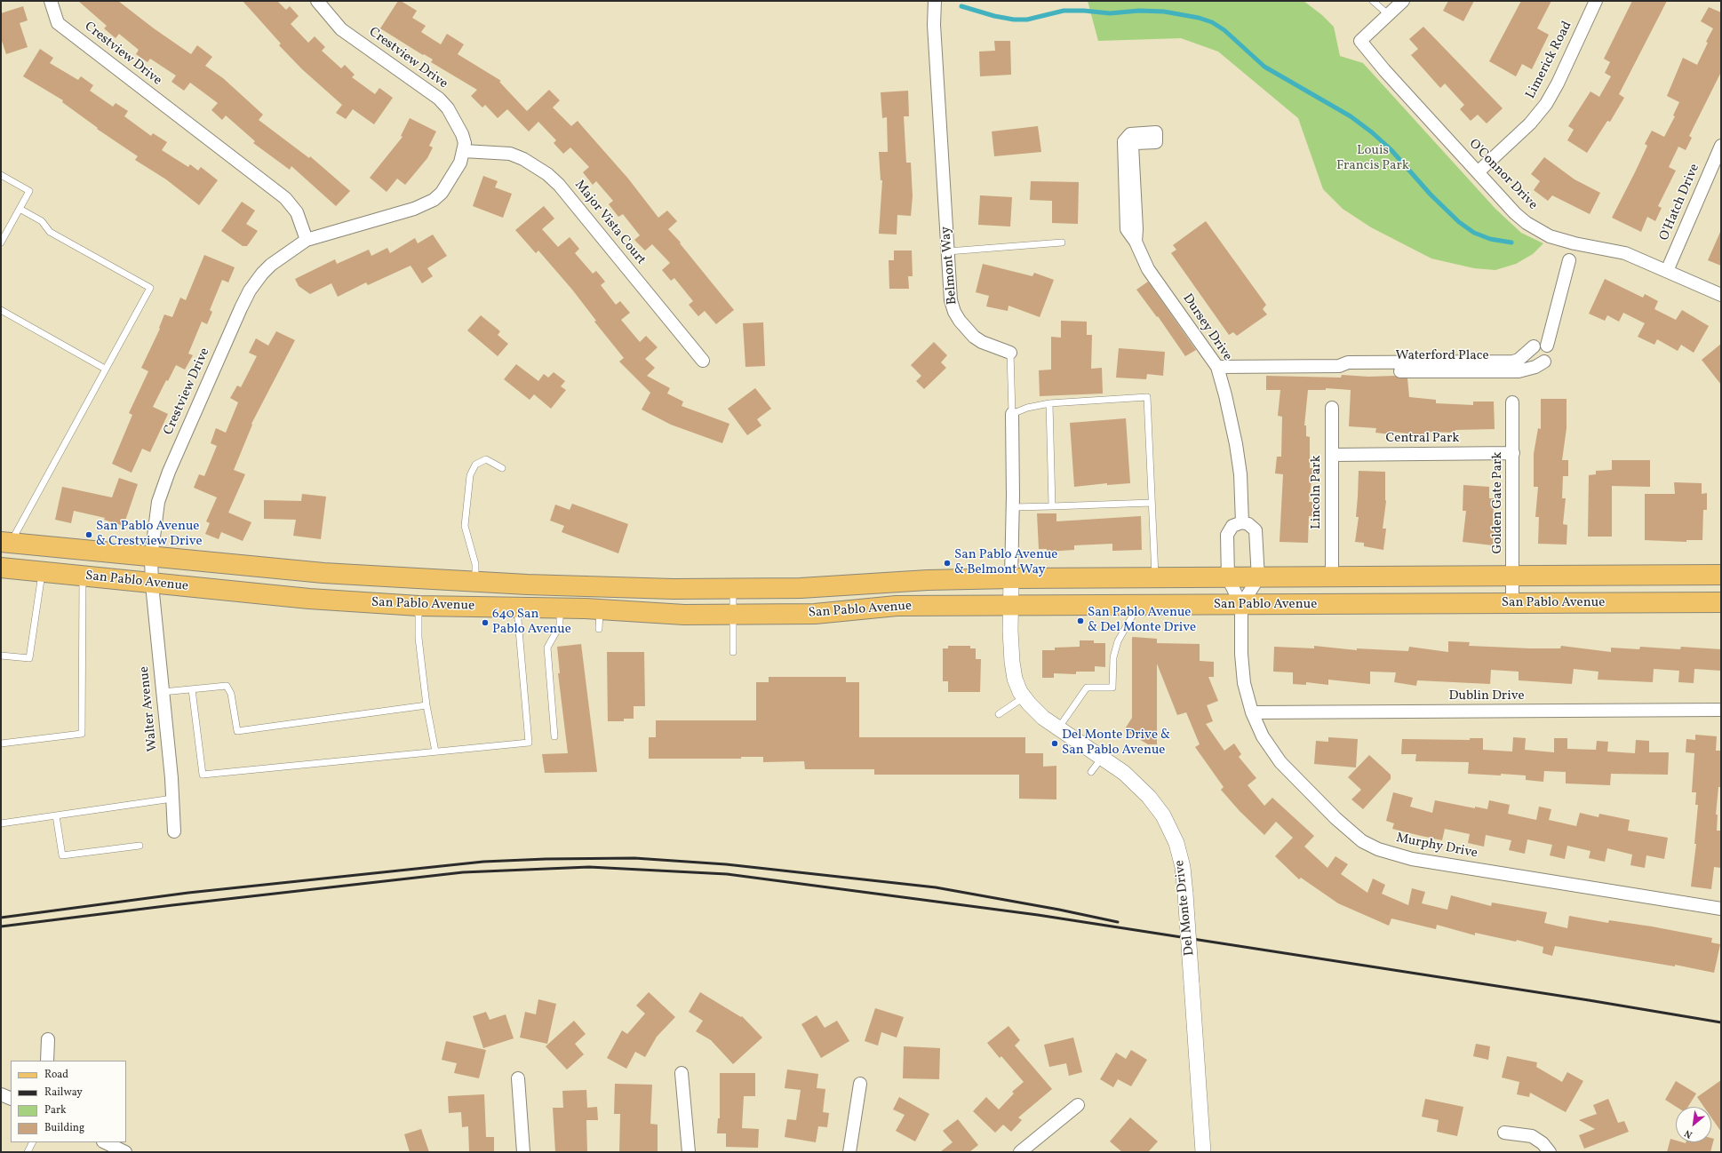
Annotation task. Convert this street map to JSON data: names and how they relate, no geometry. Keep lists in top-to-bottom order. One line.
{"streets":{"main road":["San Pablo Avenue"],"street":["Crestview Drive","Limerick Road","O'Connor Drive","O'Hatch Drive","Major Vista Court","Belmont Way","Dursey Drive","Waterford Place","Central Park","Lincoln Park","Golden Gate Park","Dublin Drive","Walter Avenue","Murphy Drive","Del Monte Drive"]},"crossings":[["Crestview Drive","Major Vista Court"],["Crestview Drive","San Pablo Avenue"],["Crestview Drive","Walter Avenue"],["Limerick Road","O'Connor Drive"],["O'Connor Drive","O'Hatch Drive"],["Belmont Way","San Pablo Avenue"],["Belmont Way","Del Monte Drive"],["Dursey Drive","Waterford Place"],["Central Park","Lincoln Park"],["Central Park","Golden Gate Park"],["Lincoln Park","San Pablo Avenue"],["Golden Gate Park","San Pablo Avenue"],["San Pablo Avenue","Walter Avenue"],["San Pablo Avenue","Murphy Drive"],["San Pablo Avenue","Del Monte Drive"],["Dublin Drive","Murphy Drive"]],"parks":["Louis Francis Park"],"places":["San Pablo Avenue & Crestview Drive","San Pablo Avenue & Belmont Way","San Pablo Avenue & Del Monte Drive","640 San Pablo Avenue","Del Monte Drive & San Pablo Avenue"],"legend":["Road","Railway","Park","Building"],"north":"bottom left"}
